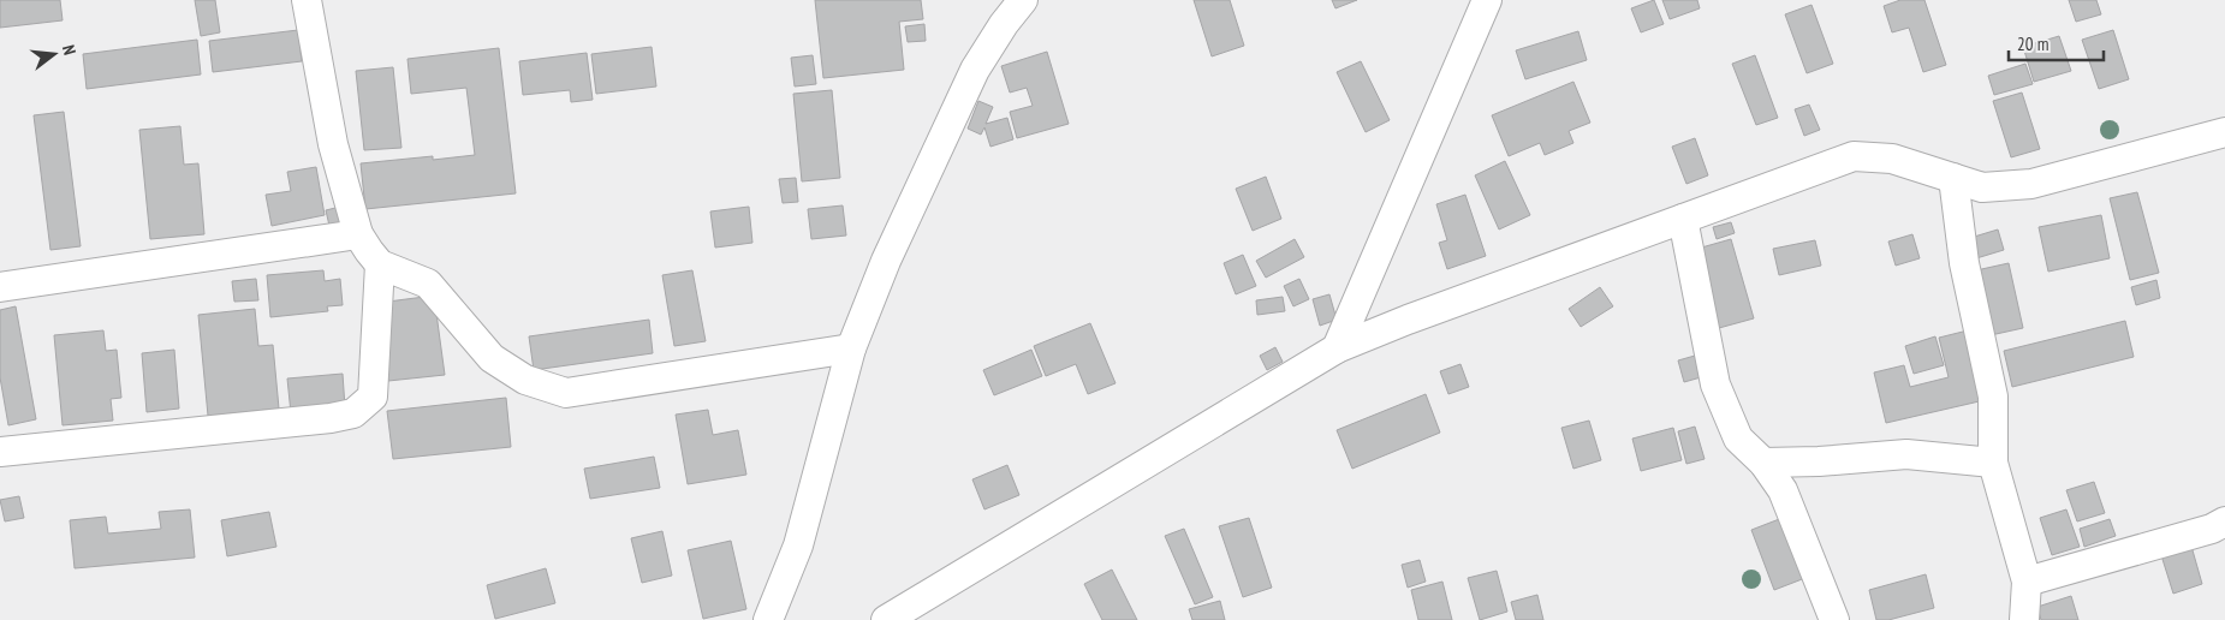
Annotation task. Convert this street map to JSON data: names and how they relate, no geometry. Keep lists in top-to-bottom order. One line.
{"scale_bar":"20 m","north":"right"}
